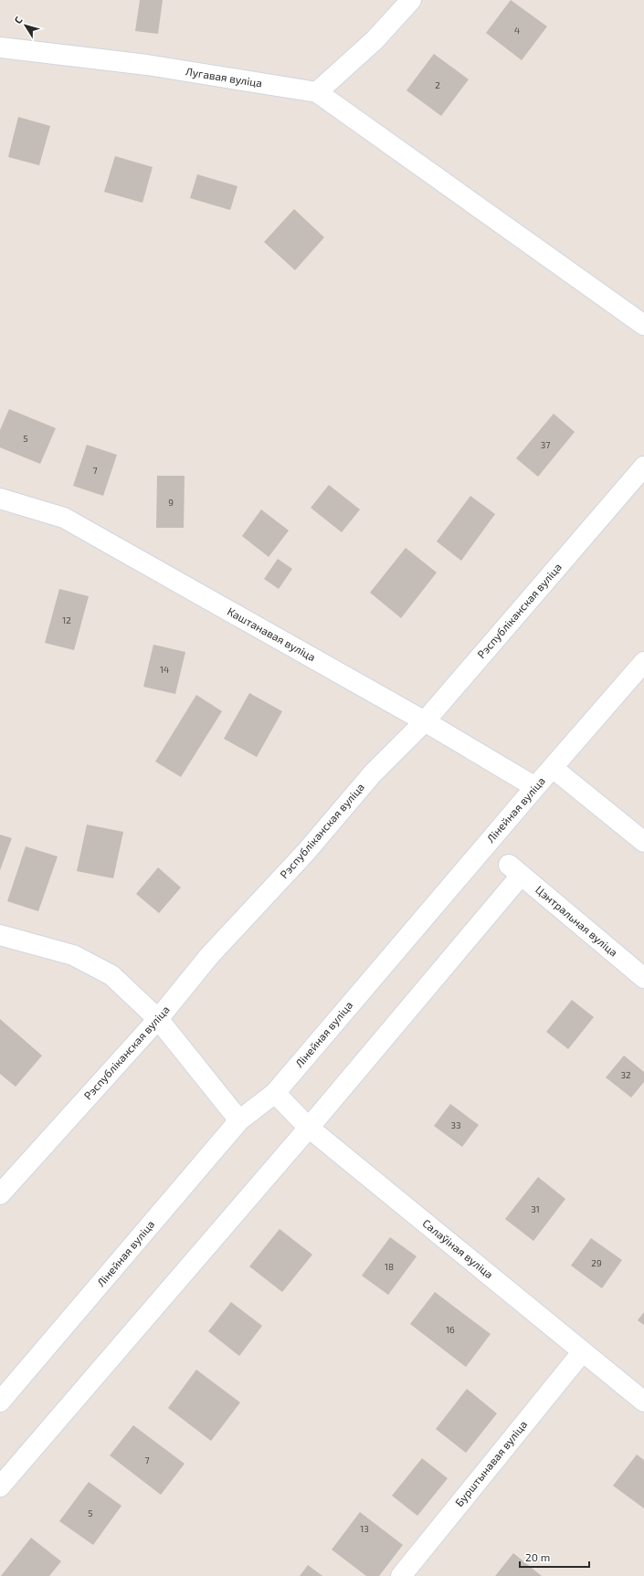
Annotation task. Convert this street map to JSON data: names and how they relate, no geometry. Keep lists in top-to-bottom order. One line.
{"streets":{"street":["Лугавая вуліца","Рэспубліканская вуліца","Каштанавая вуліца","Лінейная вуліца","Цэнтральная вуліца","Салаўіная вуліца","Бурштынавая вуліца"]},"crossings":[["Рэспубліканская вуліца","Каштанавая вуліца"],["Каштанавая вуліца","Лінейная вуліца"],["Лінейная вуліца","Салаўіная вуліца"],["Цэнтральная вуліца","Салаўіная вуліца"],["Салаўіная вуліца","Бурштынавая вуліца"]],"house_numbers":["4","2","5","37","7","9","12","14","32","33","31","29","18","16","7","5","13"],"scale_bar":"20 m","north":"top left"}
